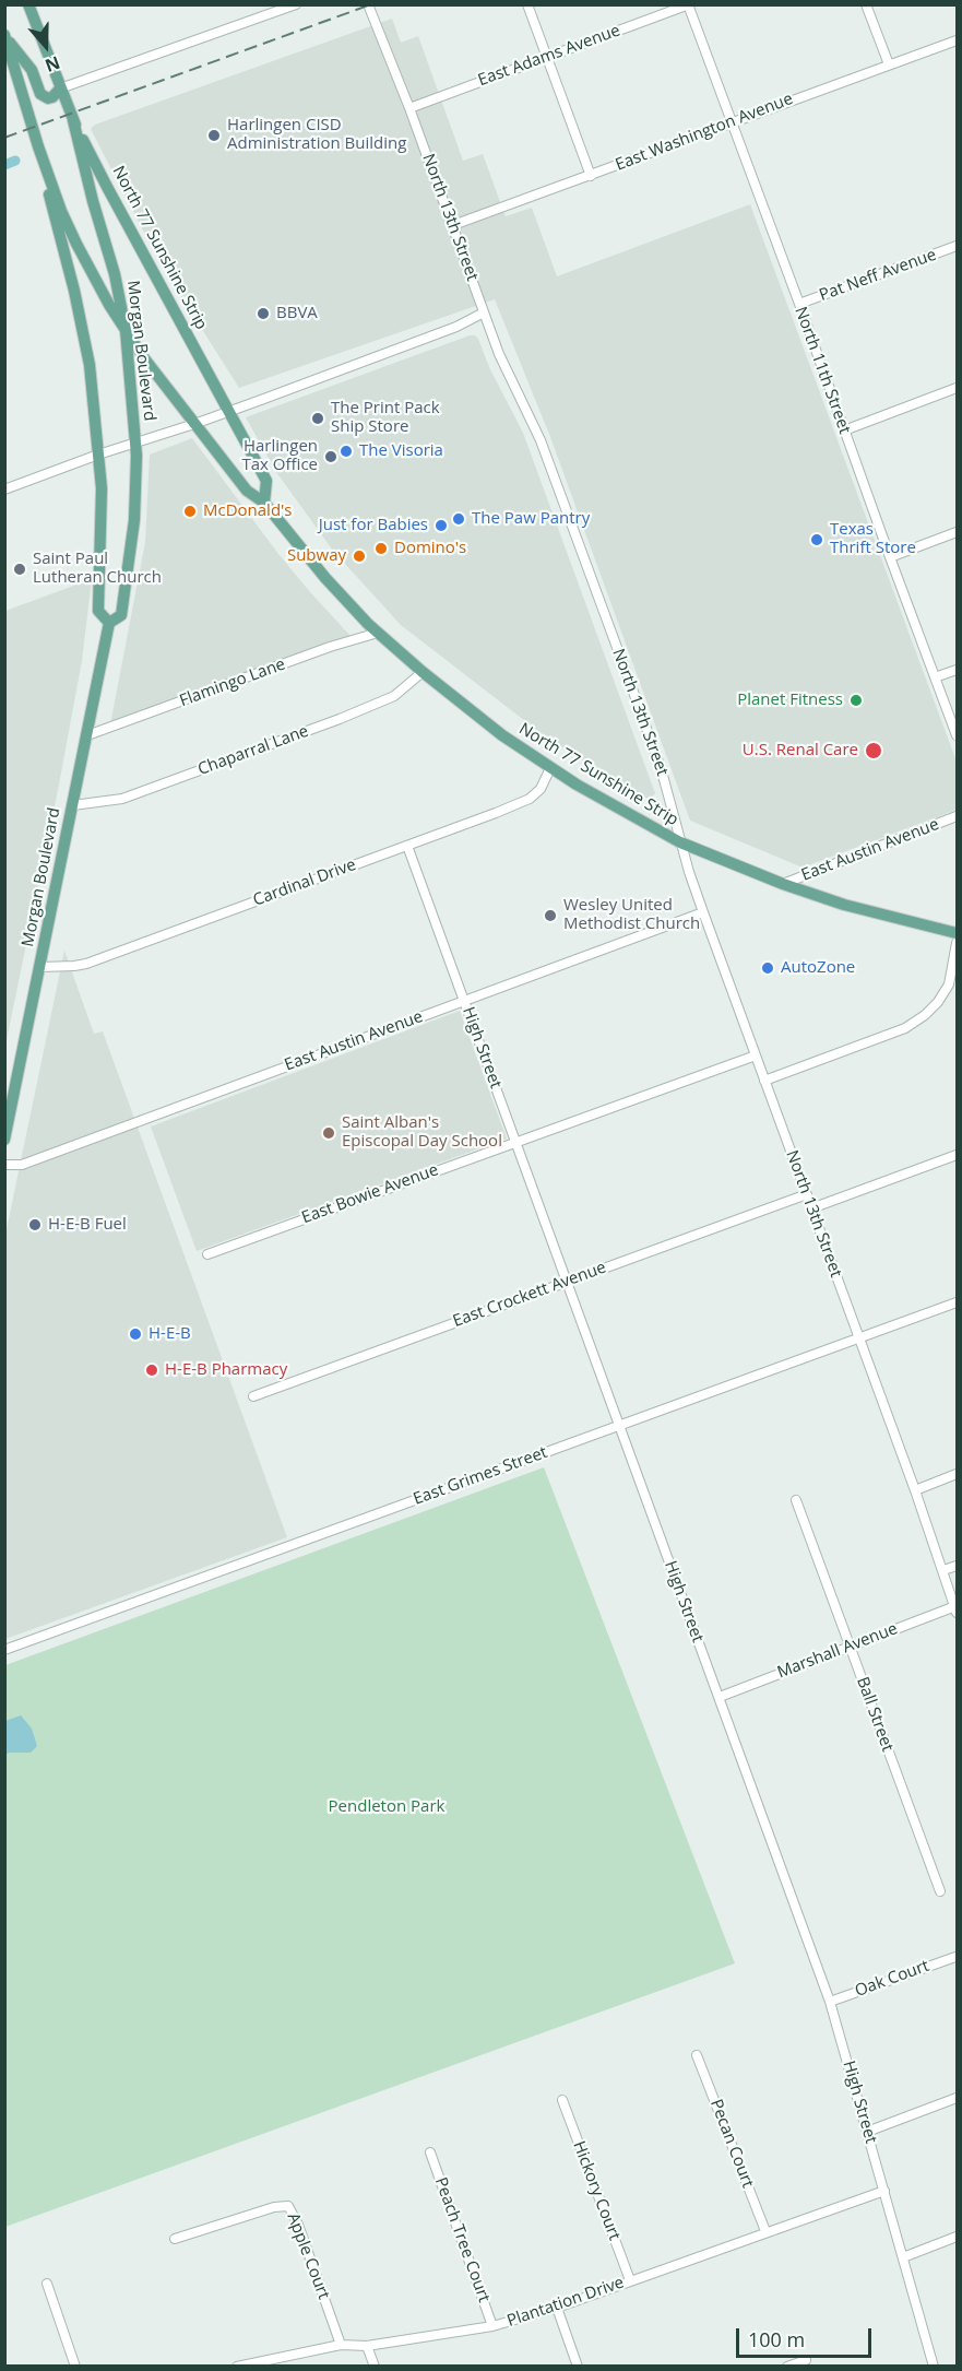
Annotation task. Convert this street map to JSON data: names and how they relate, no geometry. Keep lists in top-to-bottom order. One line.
{"streets":{"main road":["North 77 Sunshine Strip","Morgan Boulevard"],"street":["East Adams Avenue","East Washington Avenue","North 13th Street","Pat Neff Avenue","North 11th Street","Flamingo Lane","Chaparral Lane","East Austin Avenue","Cardinal Drive","High Street","East Bowie Avenue","East Crockett Avenue","East Grimes Street","Marshall Avenue","Ball Street","Oak Court","Pecan Court","Hickory Court","Peach Tree Court","Apple Court","Plantation Drive"]},"crossings":[["East Adams Avenue","North 13th Street"],["East Adams Avenue","North 11th Street"],["East Washington Avenue","North 13th Street"],["East Washington Avenue","North 11th Street"],["North 13th Street","North 77 Sunshine Strip"],["North 13th Street","East Austin Avenue"],["North 13th Street","East Bowie Avenue"],["North 13th Street","East Crockett Avenue"],["North 13th Street","East Grimes Street"],["North 13th Street","Marshall Avenue"],["North 77 Sunshine Strip","Morgan Boulevard"],["North 77 Sunshine Strip","Flamingo Lane"],["North 77 Sunshine Strip","Chaparral Lane"],["North 77 Sunshine Strip","East Austin Avenue"],["North 77 Sunshine Strip","Cardinal Drive"],["Pat Neff Avenue","North 11th Street"],["Morgan Boulevard","Flamingo Lane"],["Morgan Boulevard","Chaparral Lane"],["Morgan Boulevard","Cardinal Drive"],["East Austin Avenue","High Street"],["Cardinal Drive","High Street"],["High Street","East Bowie Avenue"],["High Street","East Crockett Avenue"],["High Street","East Grimes Street"],["High Street","Marshall Avenue"],["High Street","Oak Court"],["High Street","Plantation Drive"],["Marshall Avenue","Ball Street"],["Pecan Court","Plantation Drive"],["Hickory Court","Plantation Drive"],["Peach Tree Court","Plantation Drive"],["Apple Court","Plantation Drive"]],"parks":["Pendleton Park"],"places":["Harlingen CISD Administration Building","BBVA","The Print Pack Ship Store","The Visoria","Harlingen Tax Office","McDonald's","The Paw Pantry","Just for Babies","Texas Thrift Store","Domino's","Subway","Saint Paul Lutheran Church","Planet Fitness","U.S. Renal Care","Wesley United Methodist Church","AutoZone","Saint Alban's Episcopal Day School","H-E-B Fuel","H-E-B","H-E-B Pharmacy"],"scale_bar":"100 m","north":"bottom"}
